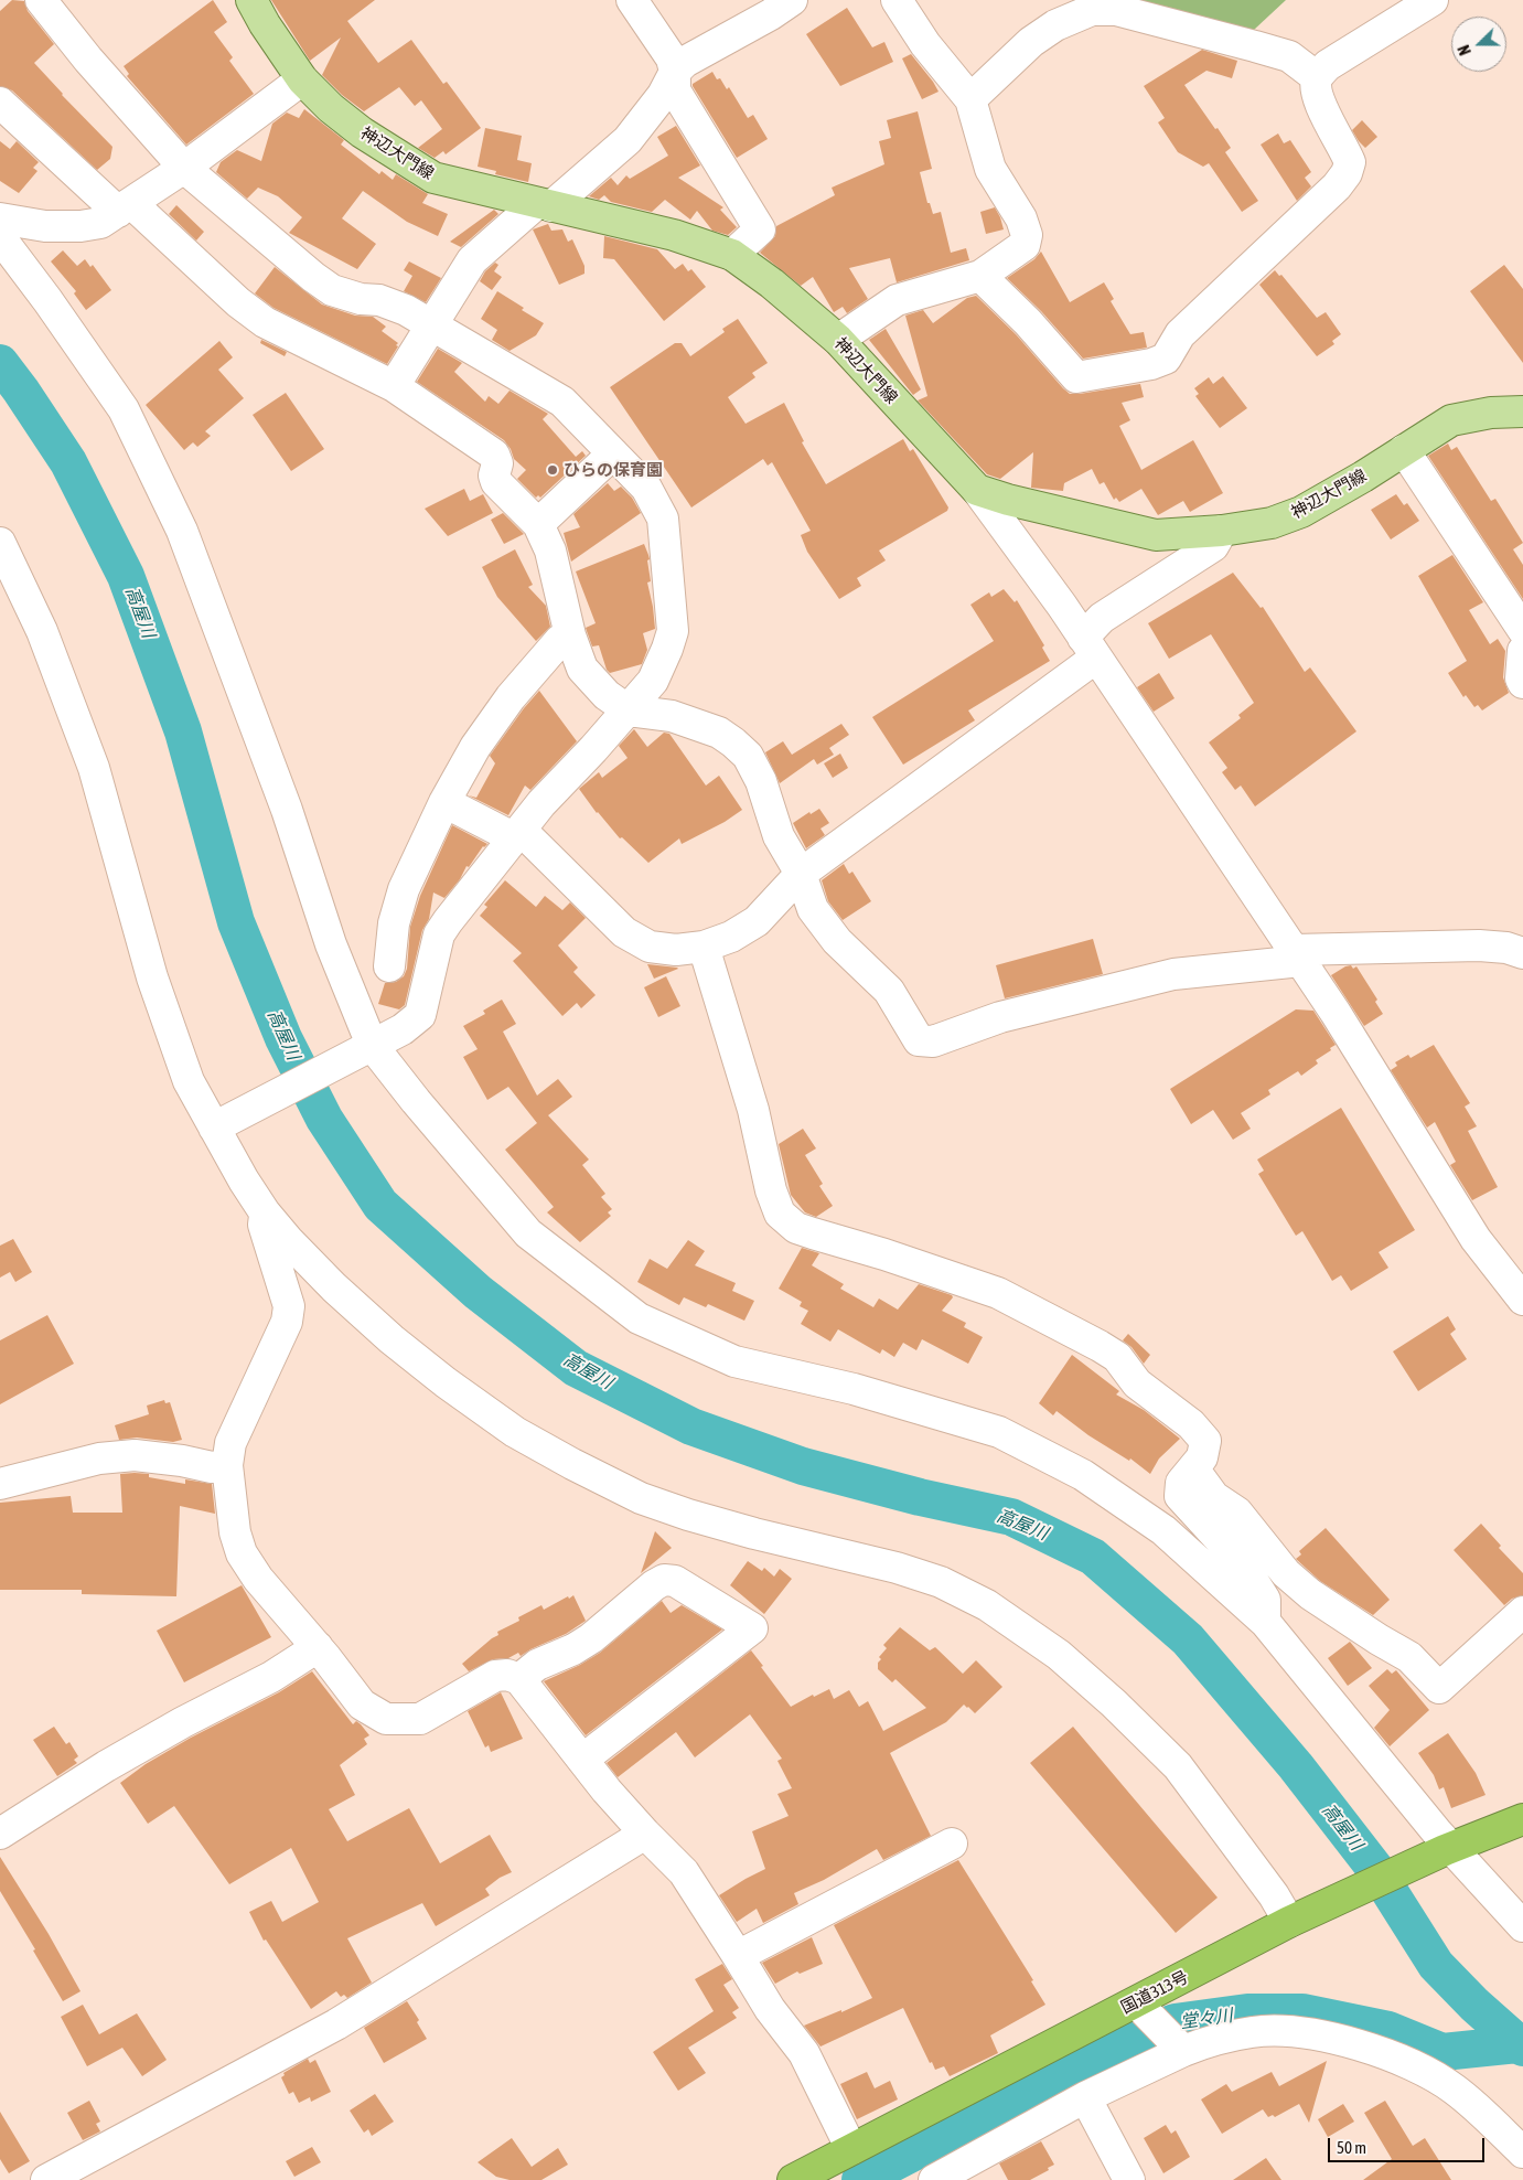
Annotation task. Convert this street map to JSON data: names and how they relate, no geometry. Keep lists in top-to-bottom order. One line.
{"streets":{"highway":["国道313号"],"main road":["神辺大門線"]},"water":["高屋川","堂々川"],"places":["ひらの保育園"],"scale_bar":"50 m","north":"left"}
